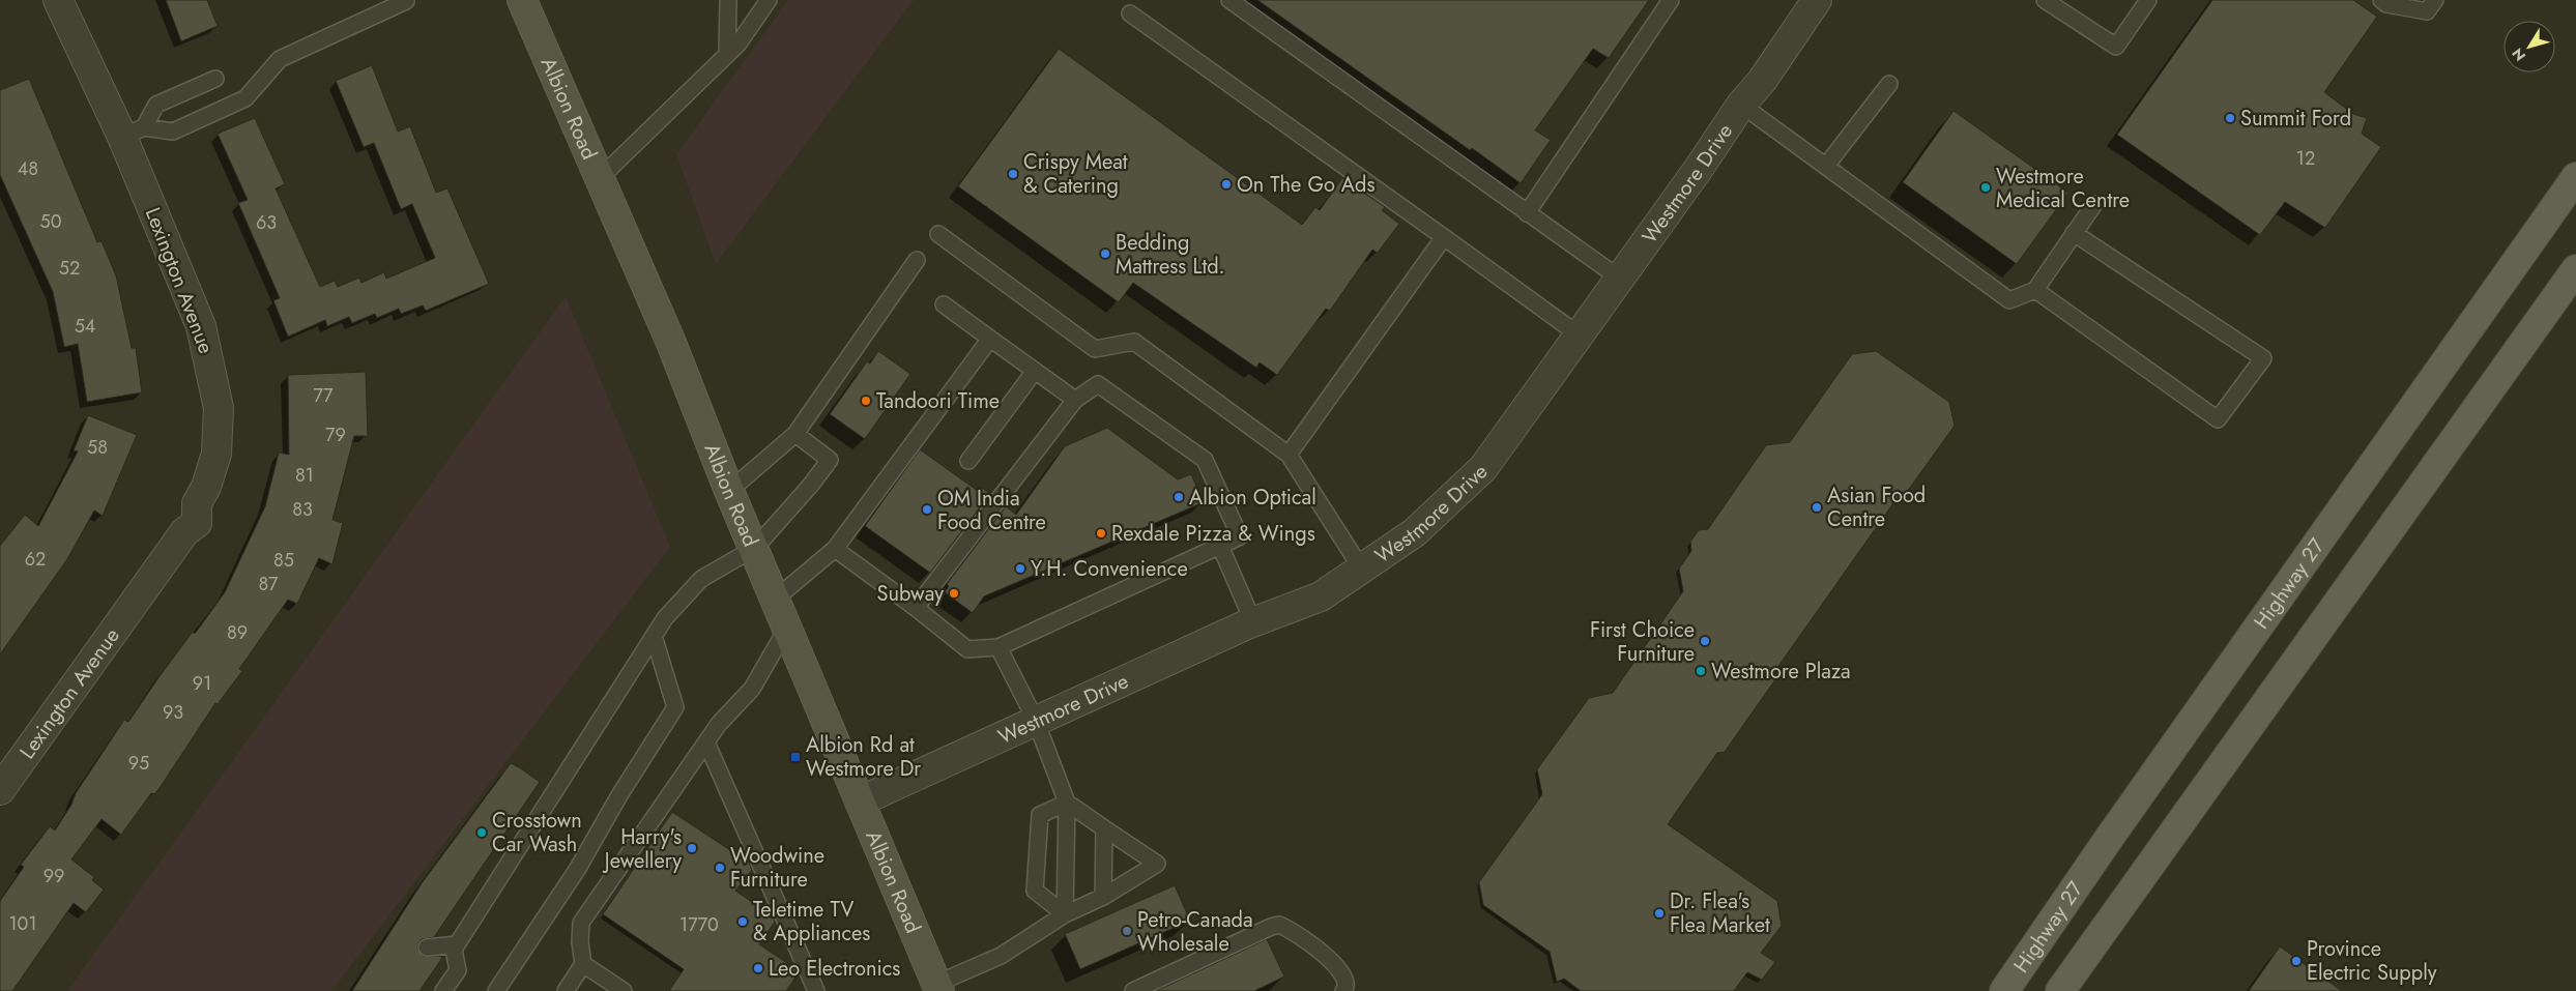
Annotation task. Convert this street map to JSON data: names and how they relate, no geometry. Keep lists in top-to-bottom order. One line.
{"streets":{"main road":["Albion Road","Highway 27"],"street":["Westmore Drive","Lexington Avenue"]},"crossings":[["Albion Road","Westmore Drive"]],"places":{"other":["Summit Ford","Crispy Meat & Catering","On The Go Ads","Westmore Medical Centre","Bedding Mattress Ltd.","Tandoori Time","Albion Optical","Asian Food Centre","OM India Food Centre","Rexdale Pizza & Wings","Y.H. Convenience","Subway","First Choice Furniture","Westmore Plaza","Crosstown Car Wash","Harry's Jewellery","Woodwine Furniture","Dr. Flea's Flea Market","Teletime TV & Appliances","Petro-Canada Wholesale","Province Electric Supply","Leo Electronics"],"transit":["Albion Rd at Westmore Dr"]},"house_numbers":["12","48","50","63","52","54","77","79","58","81","83","62","85","87","89","91","93","95","99","101","1770"],"north":"bottom left"}
